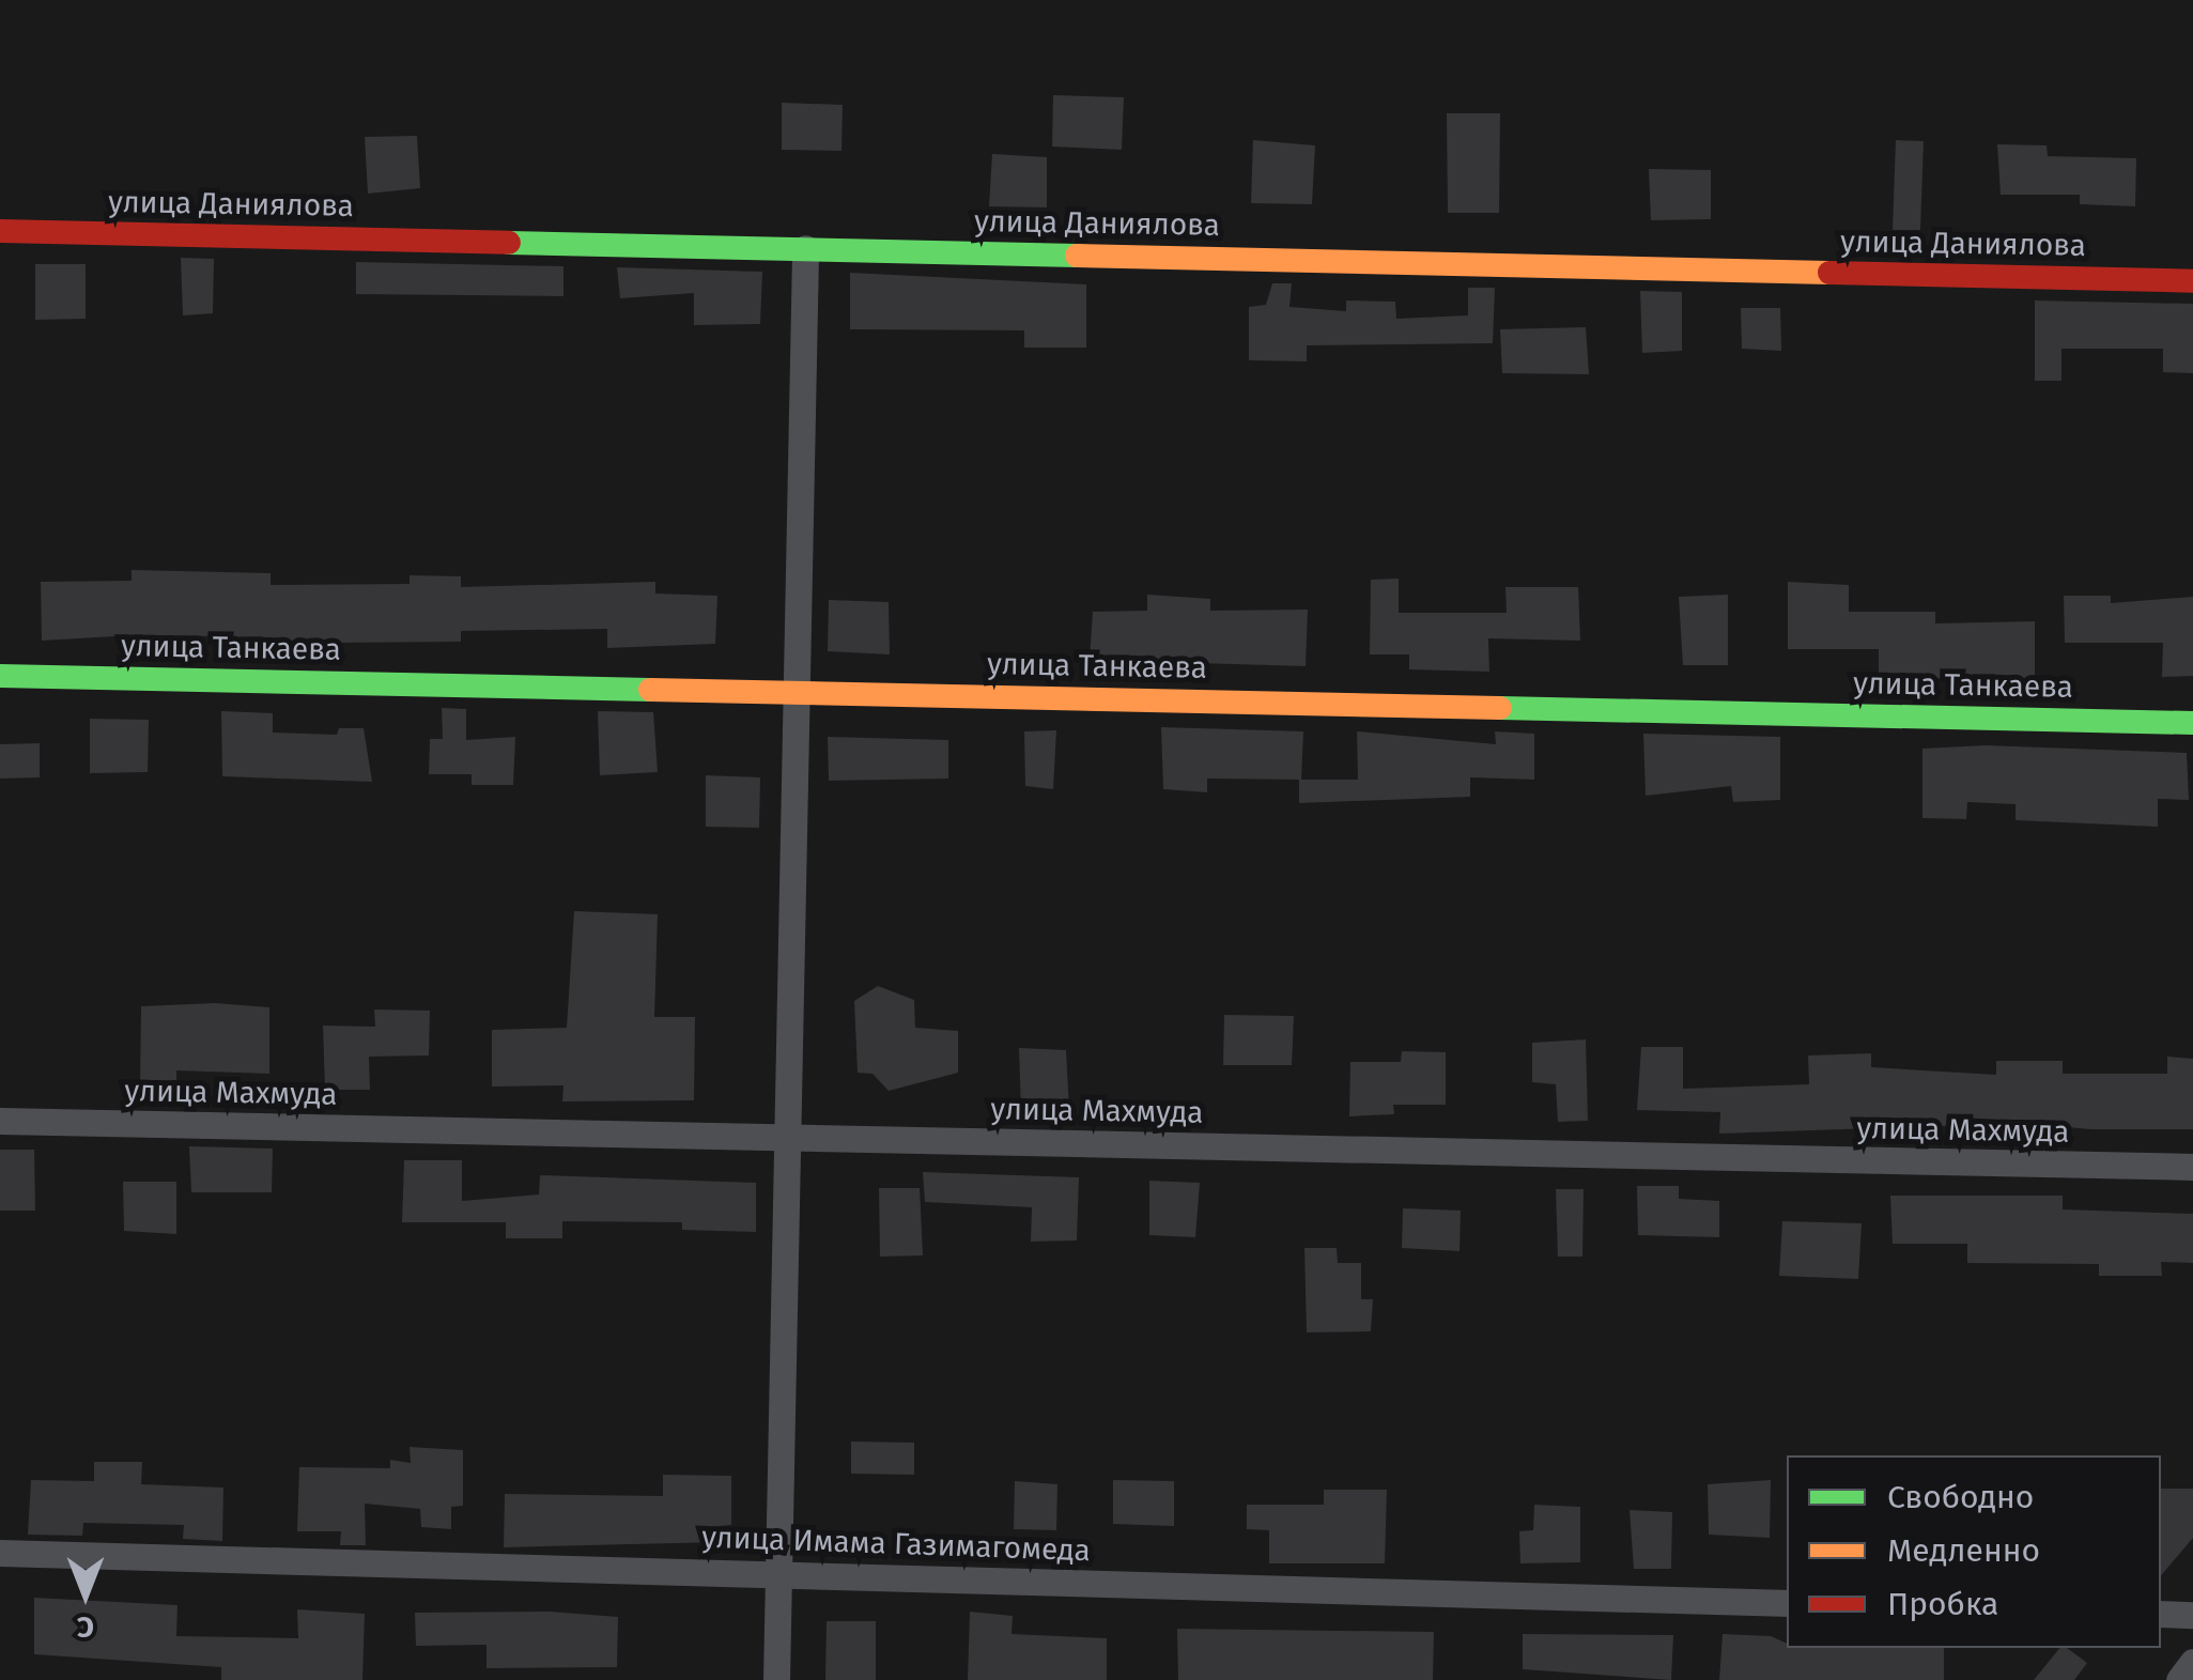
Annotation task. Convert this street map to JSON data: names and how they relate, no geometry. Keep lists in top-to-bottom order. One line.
{"streets":{"street":["улица Даниялова","улица Танкаева","улица Махмуда","улица Имама Газимагомеда"]},"legend":["Свободно","Медленно","Пробка"],"north":"bottom"}
